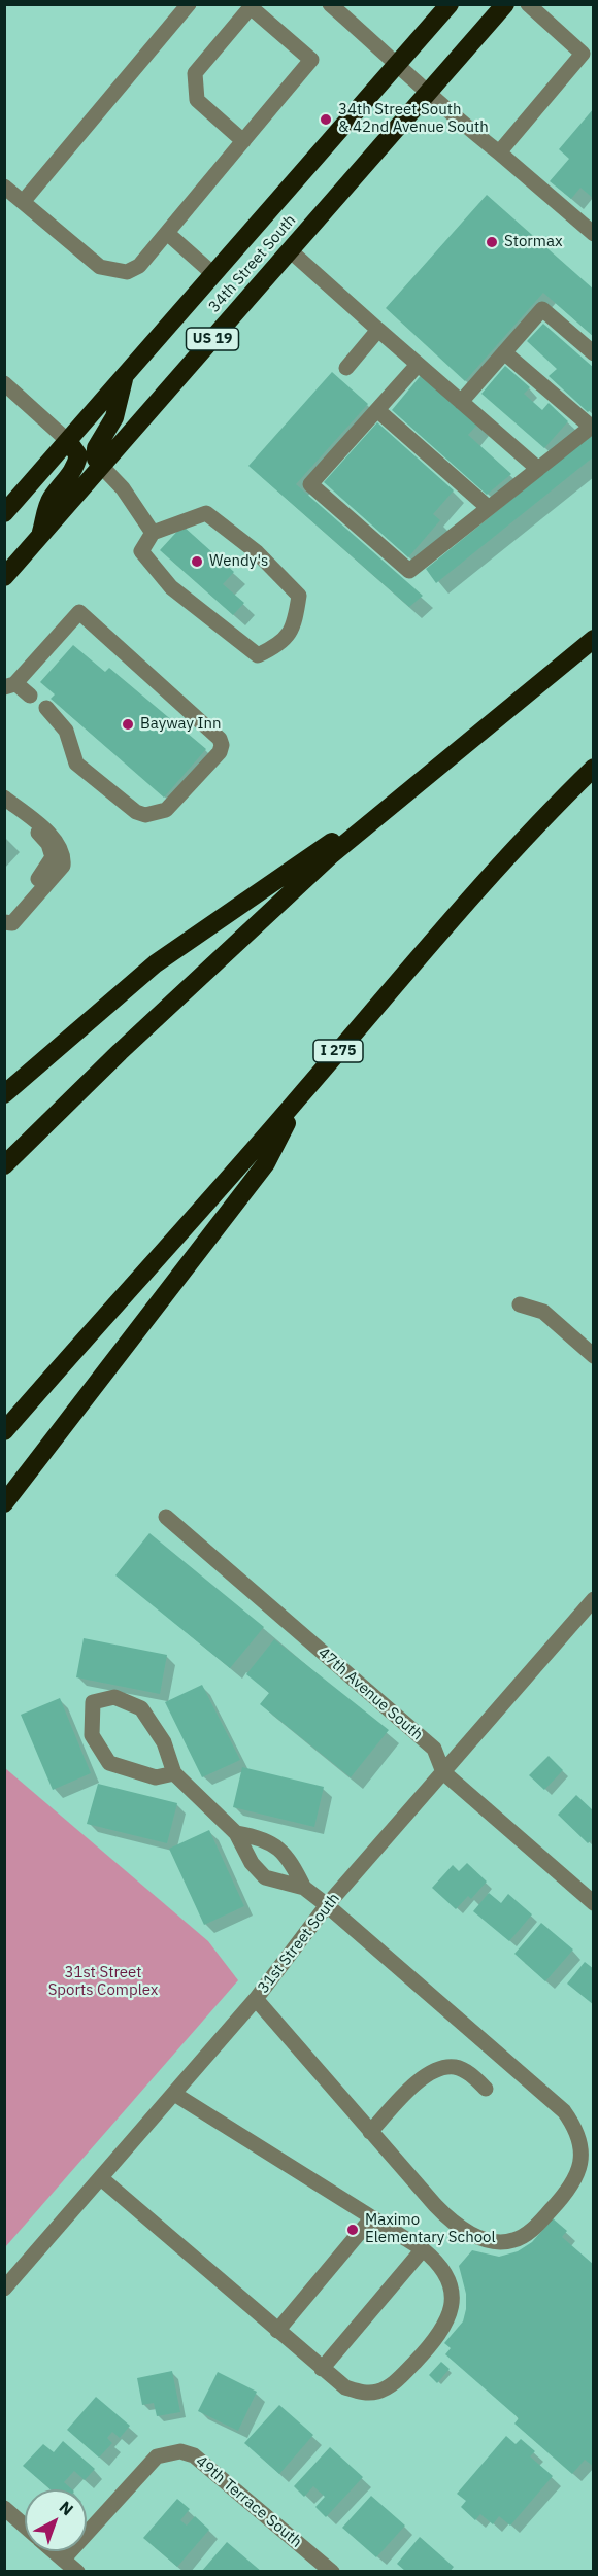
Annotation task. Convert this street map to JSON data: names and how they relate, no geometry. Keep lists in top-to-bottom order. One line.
{"streets":{"highway":["34th Street South","US 19","I 275"],"street":["47th Avenue South","31st Street South","49th Terrace South"]},"crossings":[["47th Avenue South","31st Street South"]],"parks":["31st Street Sports Complex"],"places":["34th Street South & 42nd Avenue South","Stormax","Wendy's","Bayway Inn","Maximo Elementary School"],"north":"top right"}
